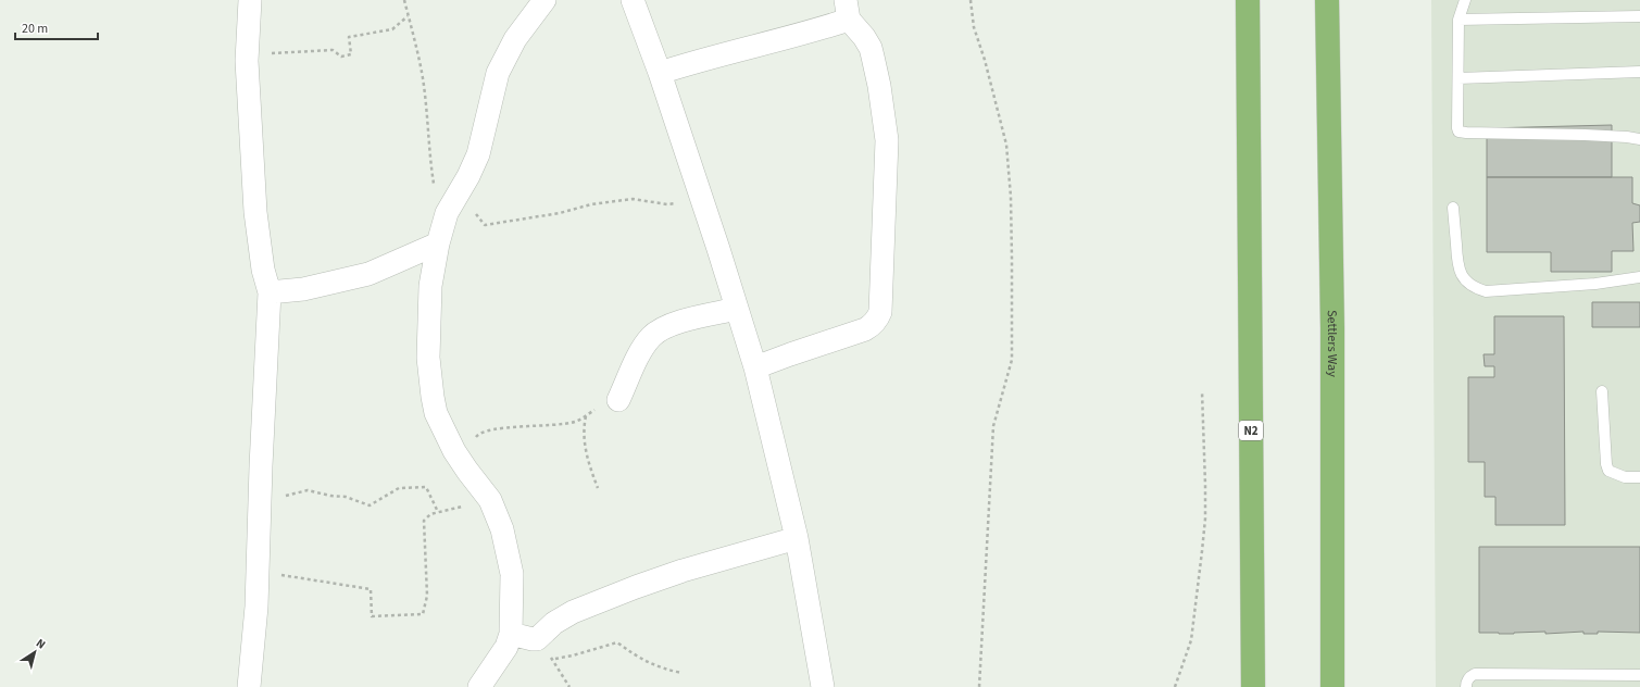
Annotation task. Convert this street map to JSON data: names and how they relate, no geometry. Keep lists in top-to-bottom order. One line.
{"streets":{"highway":["Settlers Way","N2"]},"scale_bar":"20 m","north":"top right"}
